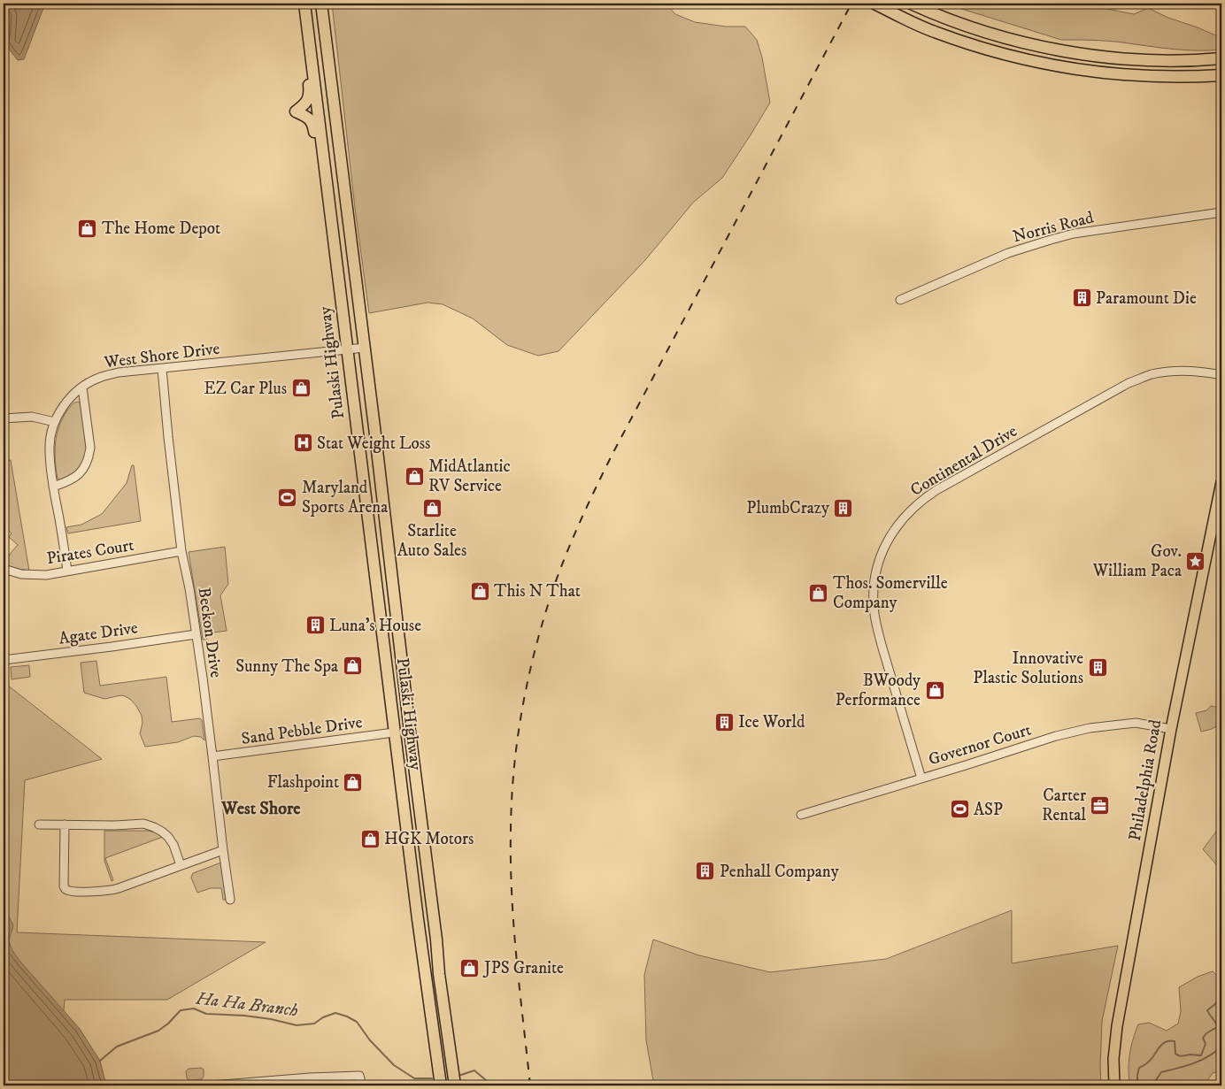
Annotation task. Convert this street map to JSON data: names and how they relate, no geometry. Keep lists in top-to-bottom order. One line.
{"streets":{"highway":["Pulaski Highway"],"main road":["Philadelphia Road"],"street":["Norris Road","West Shore Drive","Continental Drive","Pirates Court","Beckon Drive","Agate Drive","Sand Pebble Drive","Governor Court"]},"crossings":[["West Shore Drive","Pulaski Highway"],["West Shore Drive","Pirates Court"],["West Shore Drive","Beckon Drive"],["Pulaski Highway","Sand Pebble Drive"],["Continental Drive","Governor Court"],["Pirates Court","Beckon Drive"],["Beckon Drive","Agate Drive"],["Beckon Drive","Sand Pebble Drive"],["Governor Court","Philadelphia Road"]],"districts":["West Shore"],"water":["Ha Ha Branch"],"places":{"shop":["The Home Depot","EZ Car Plus","MidAtlantic RV Service","Starlite Auto Sales","This N That","Thos. Somerville Company","Sunny The Spa","BWoody Performance","Flashpoint","HGK Motors","JPS Granite"],"building":["Paramount Die","PlumbCrazy","Luna's House","Innovative Plastic Solutions","Ice World","Penhall Company"],"hospital":["Stat Weight Loss"],"sports":["Maryland Sports Arena","ASP"],"place":["Gov. William Paca"],"office":["Carter Rental"]}}
